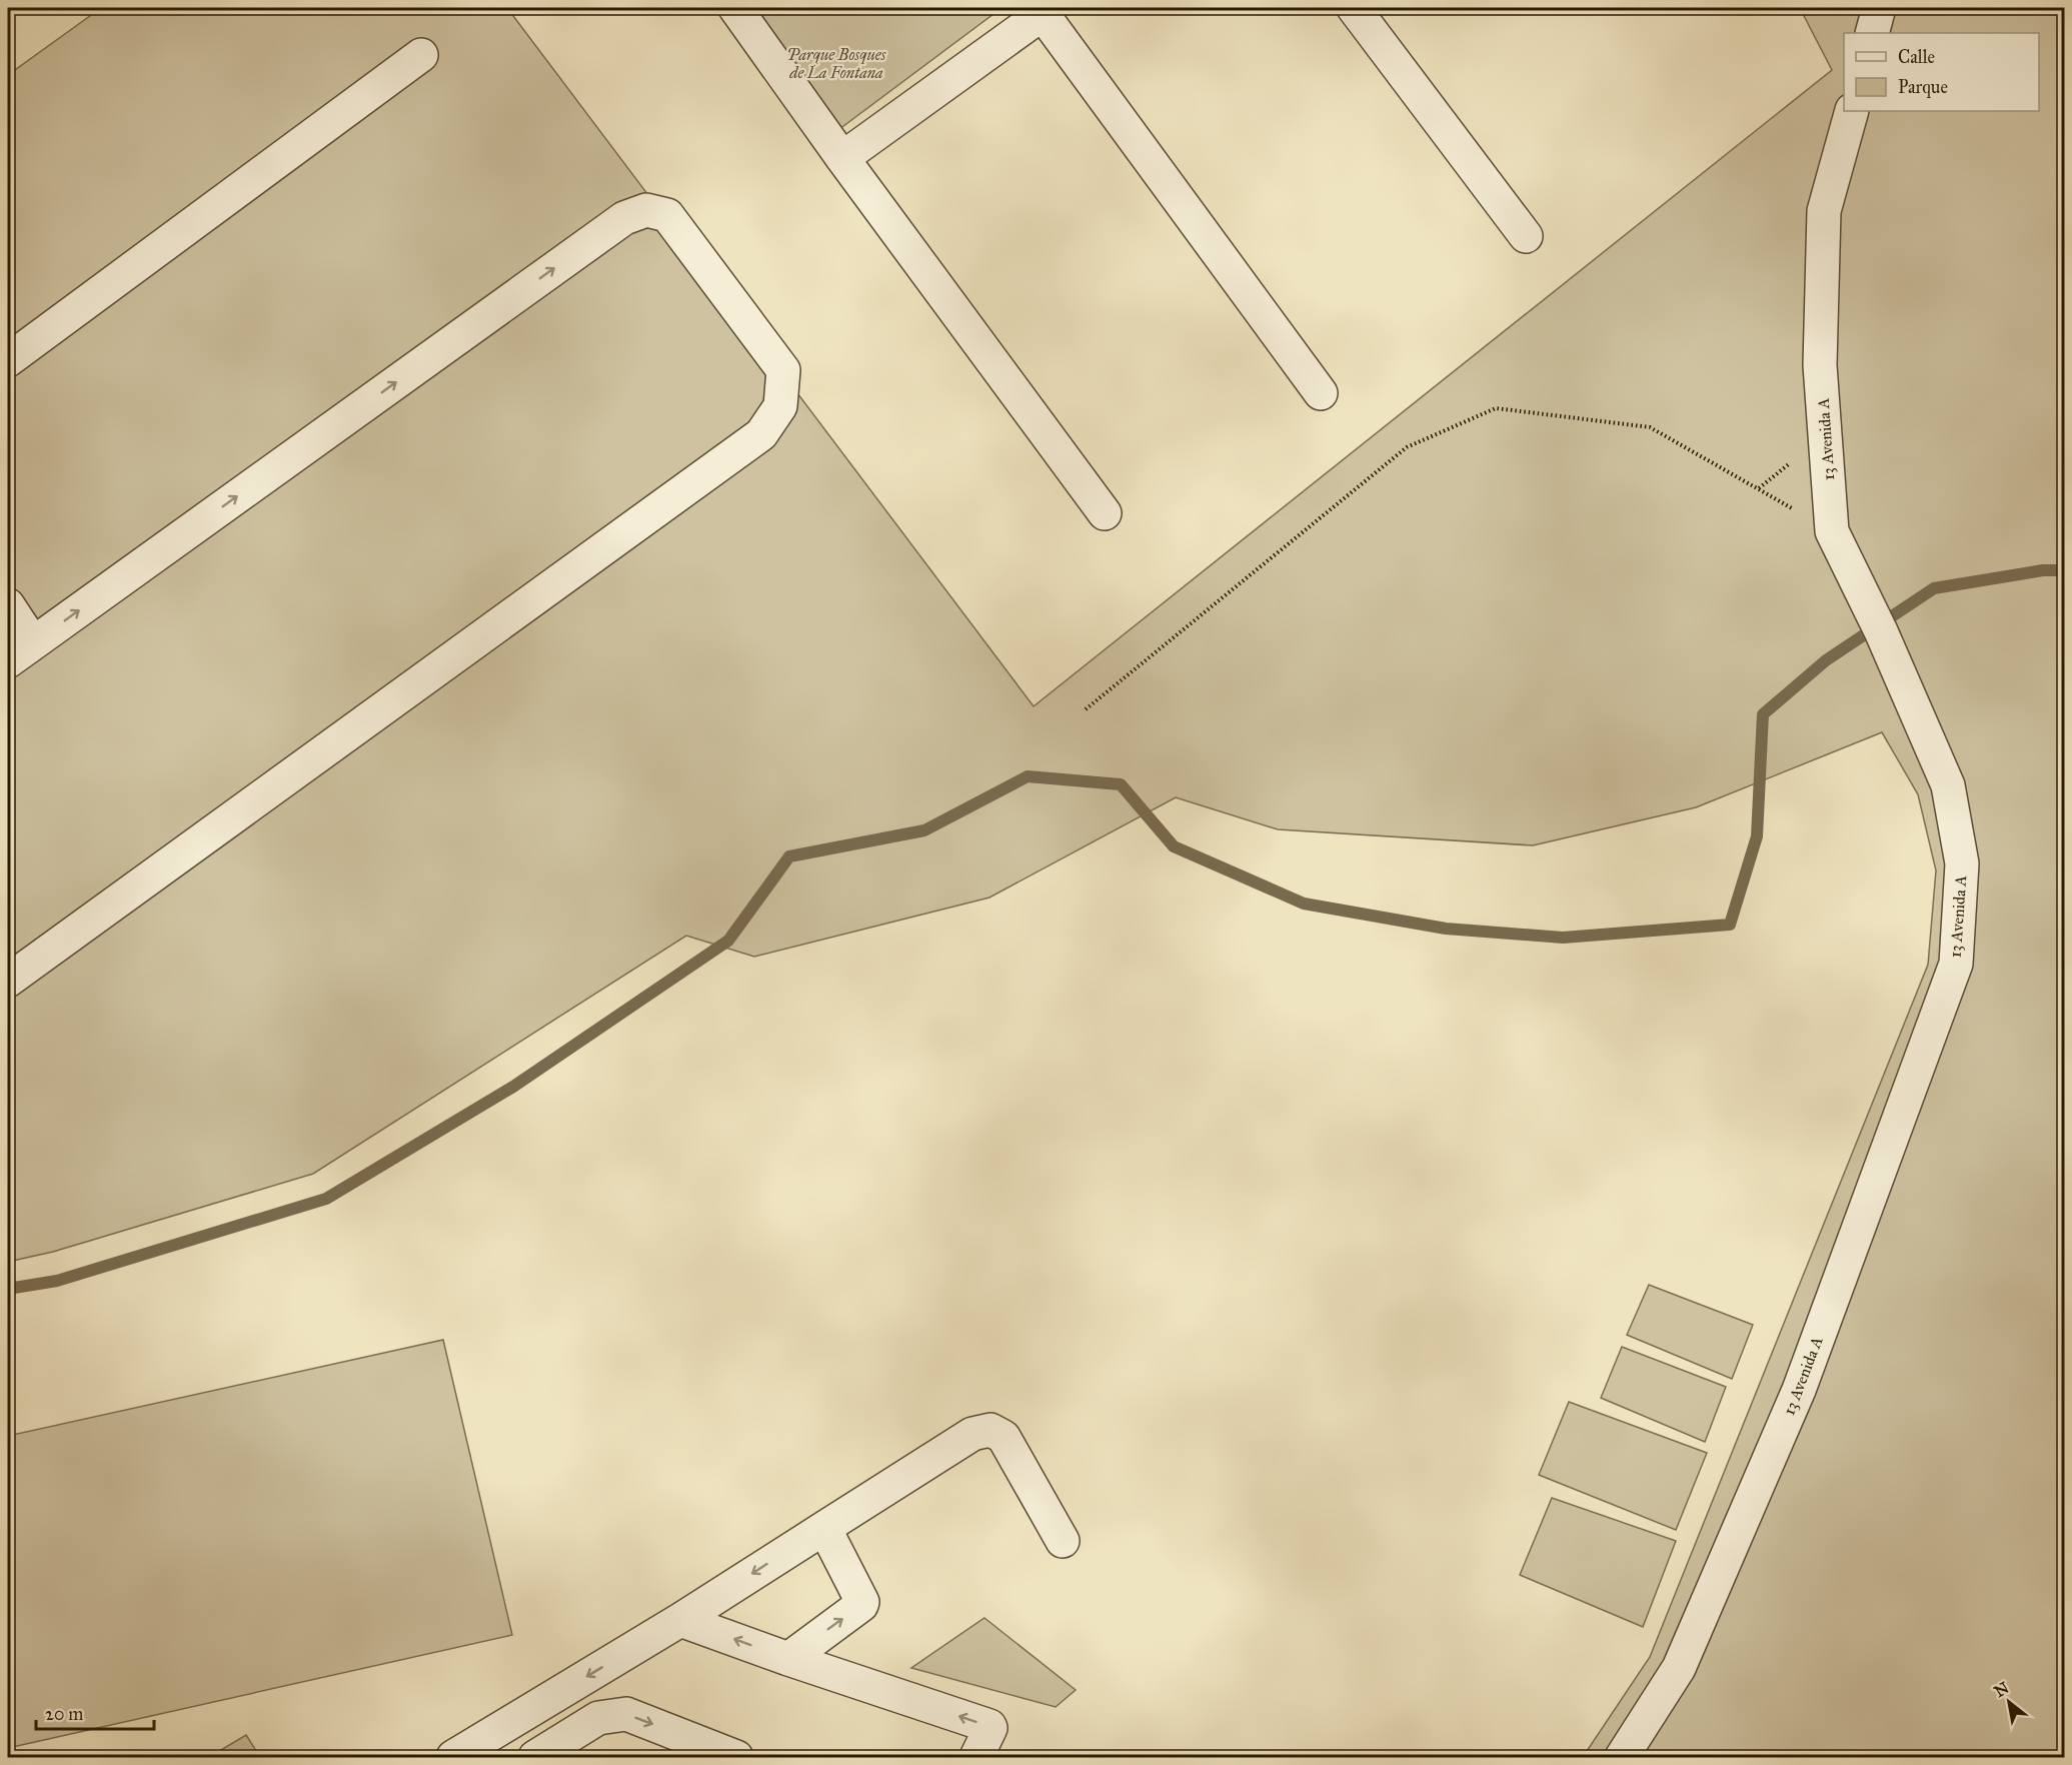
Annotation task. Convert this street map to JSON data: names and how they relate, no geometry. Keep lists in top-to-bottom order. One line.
{"streets":{"street":["13 Avenida A"]},"parks":["Parque Bosques de La Fontana"],"legend":["Calle","Parque"],"scale_bar":"20 m","north":"top left"}
